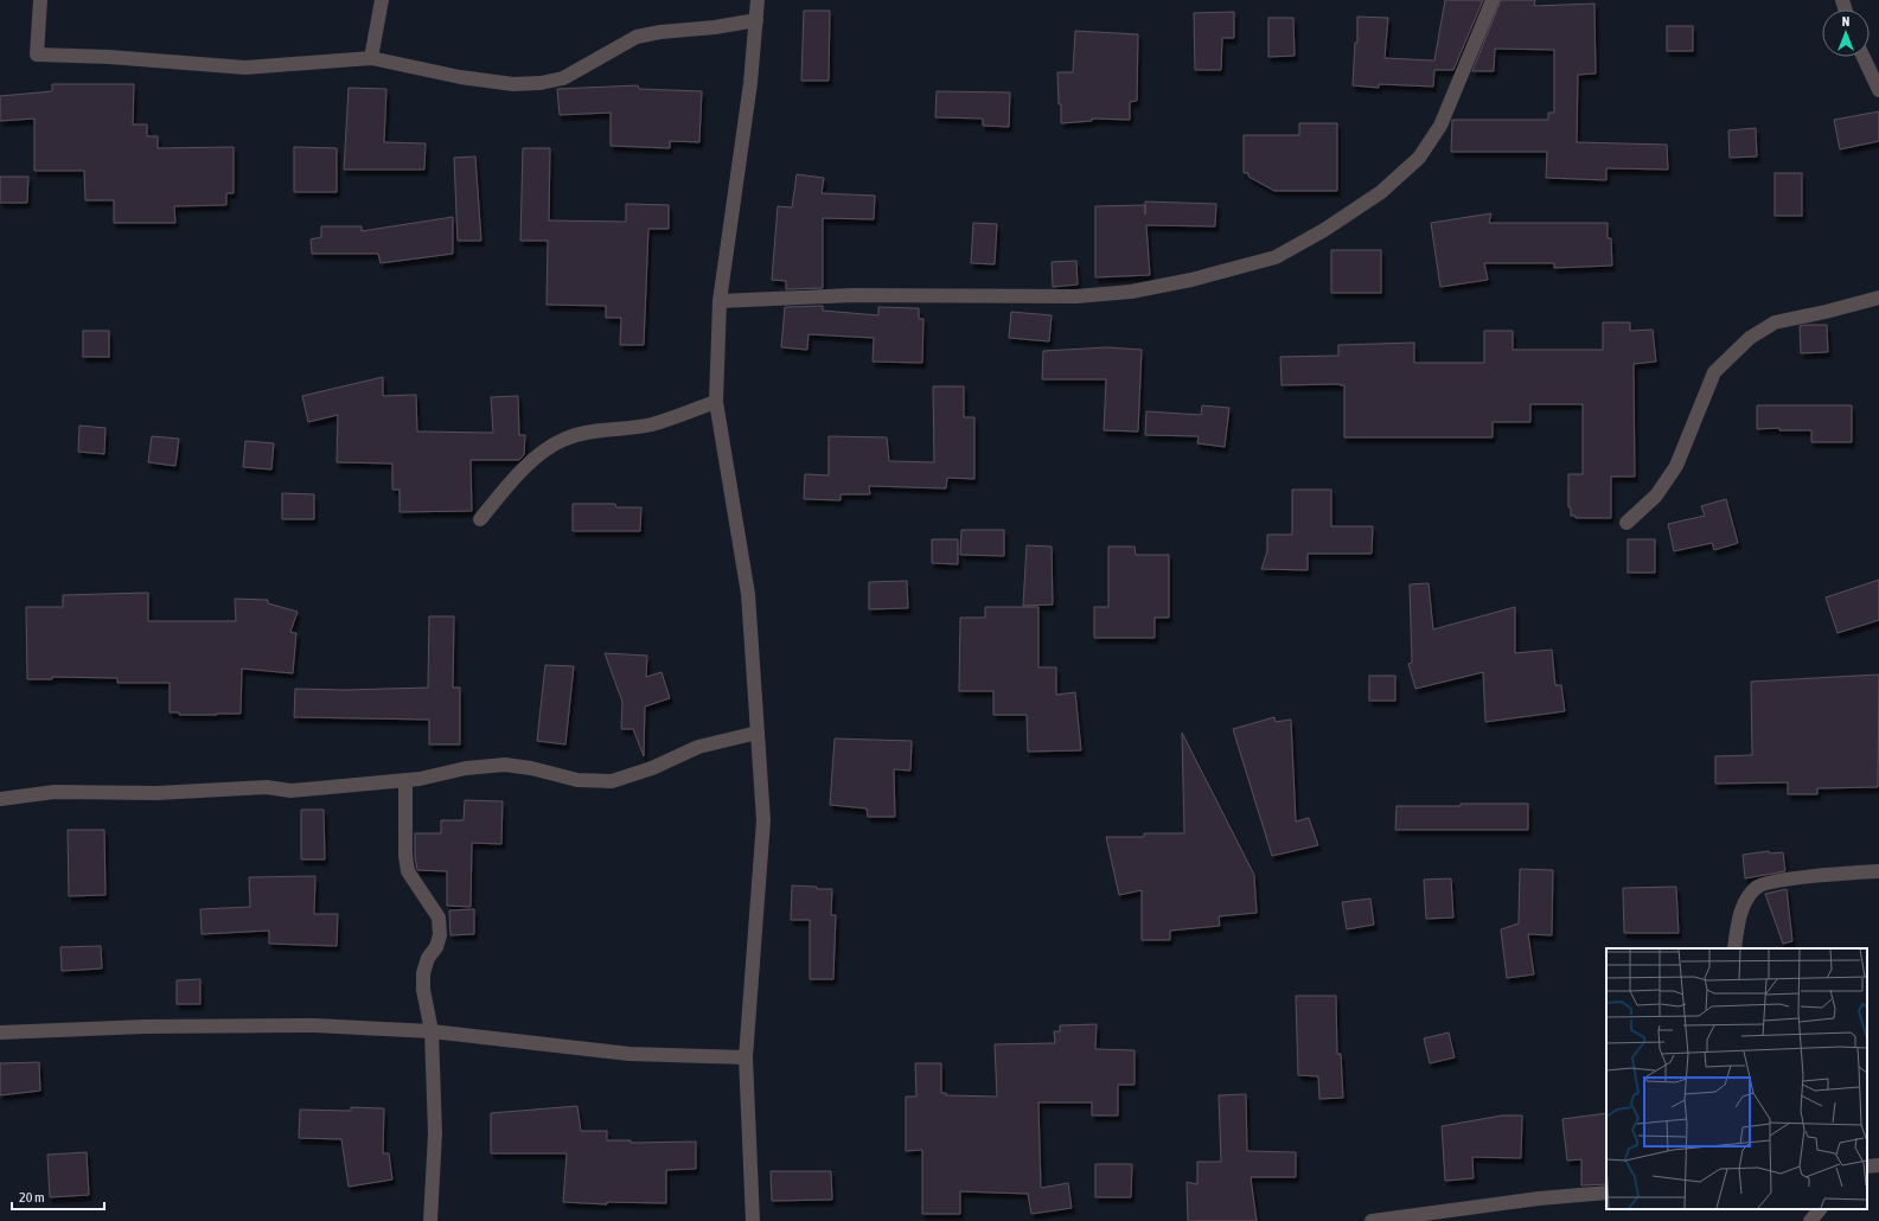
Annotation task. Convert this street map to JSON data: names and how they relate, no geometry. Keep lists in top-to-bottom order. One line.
{"scale_bar":"20 m","north":"top"}
